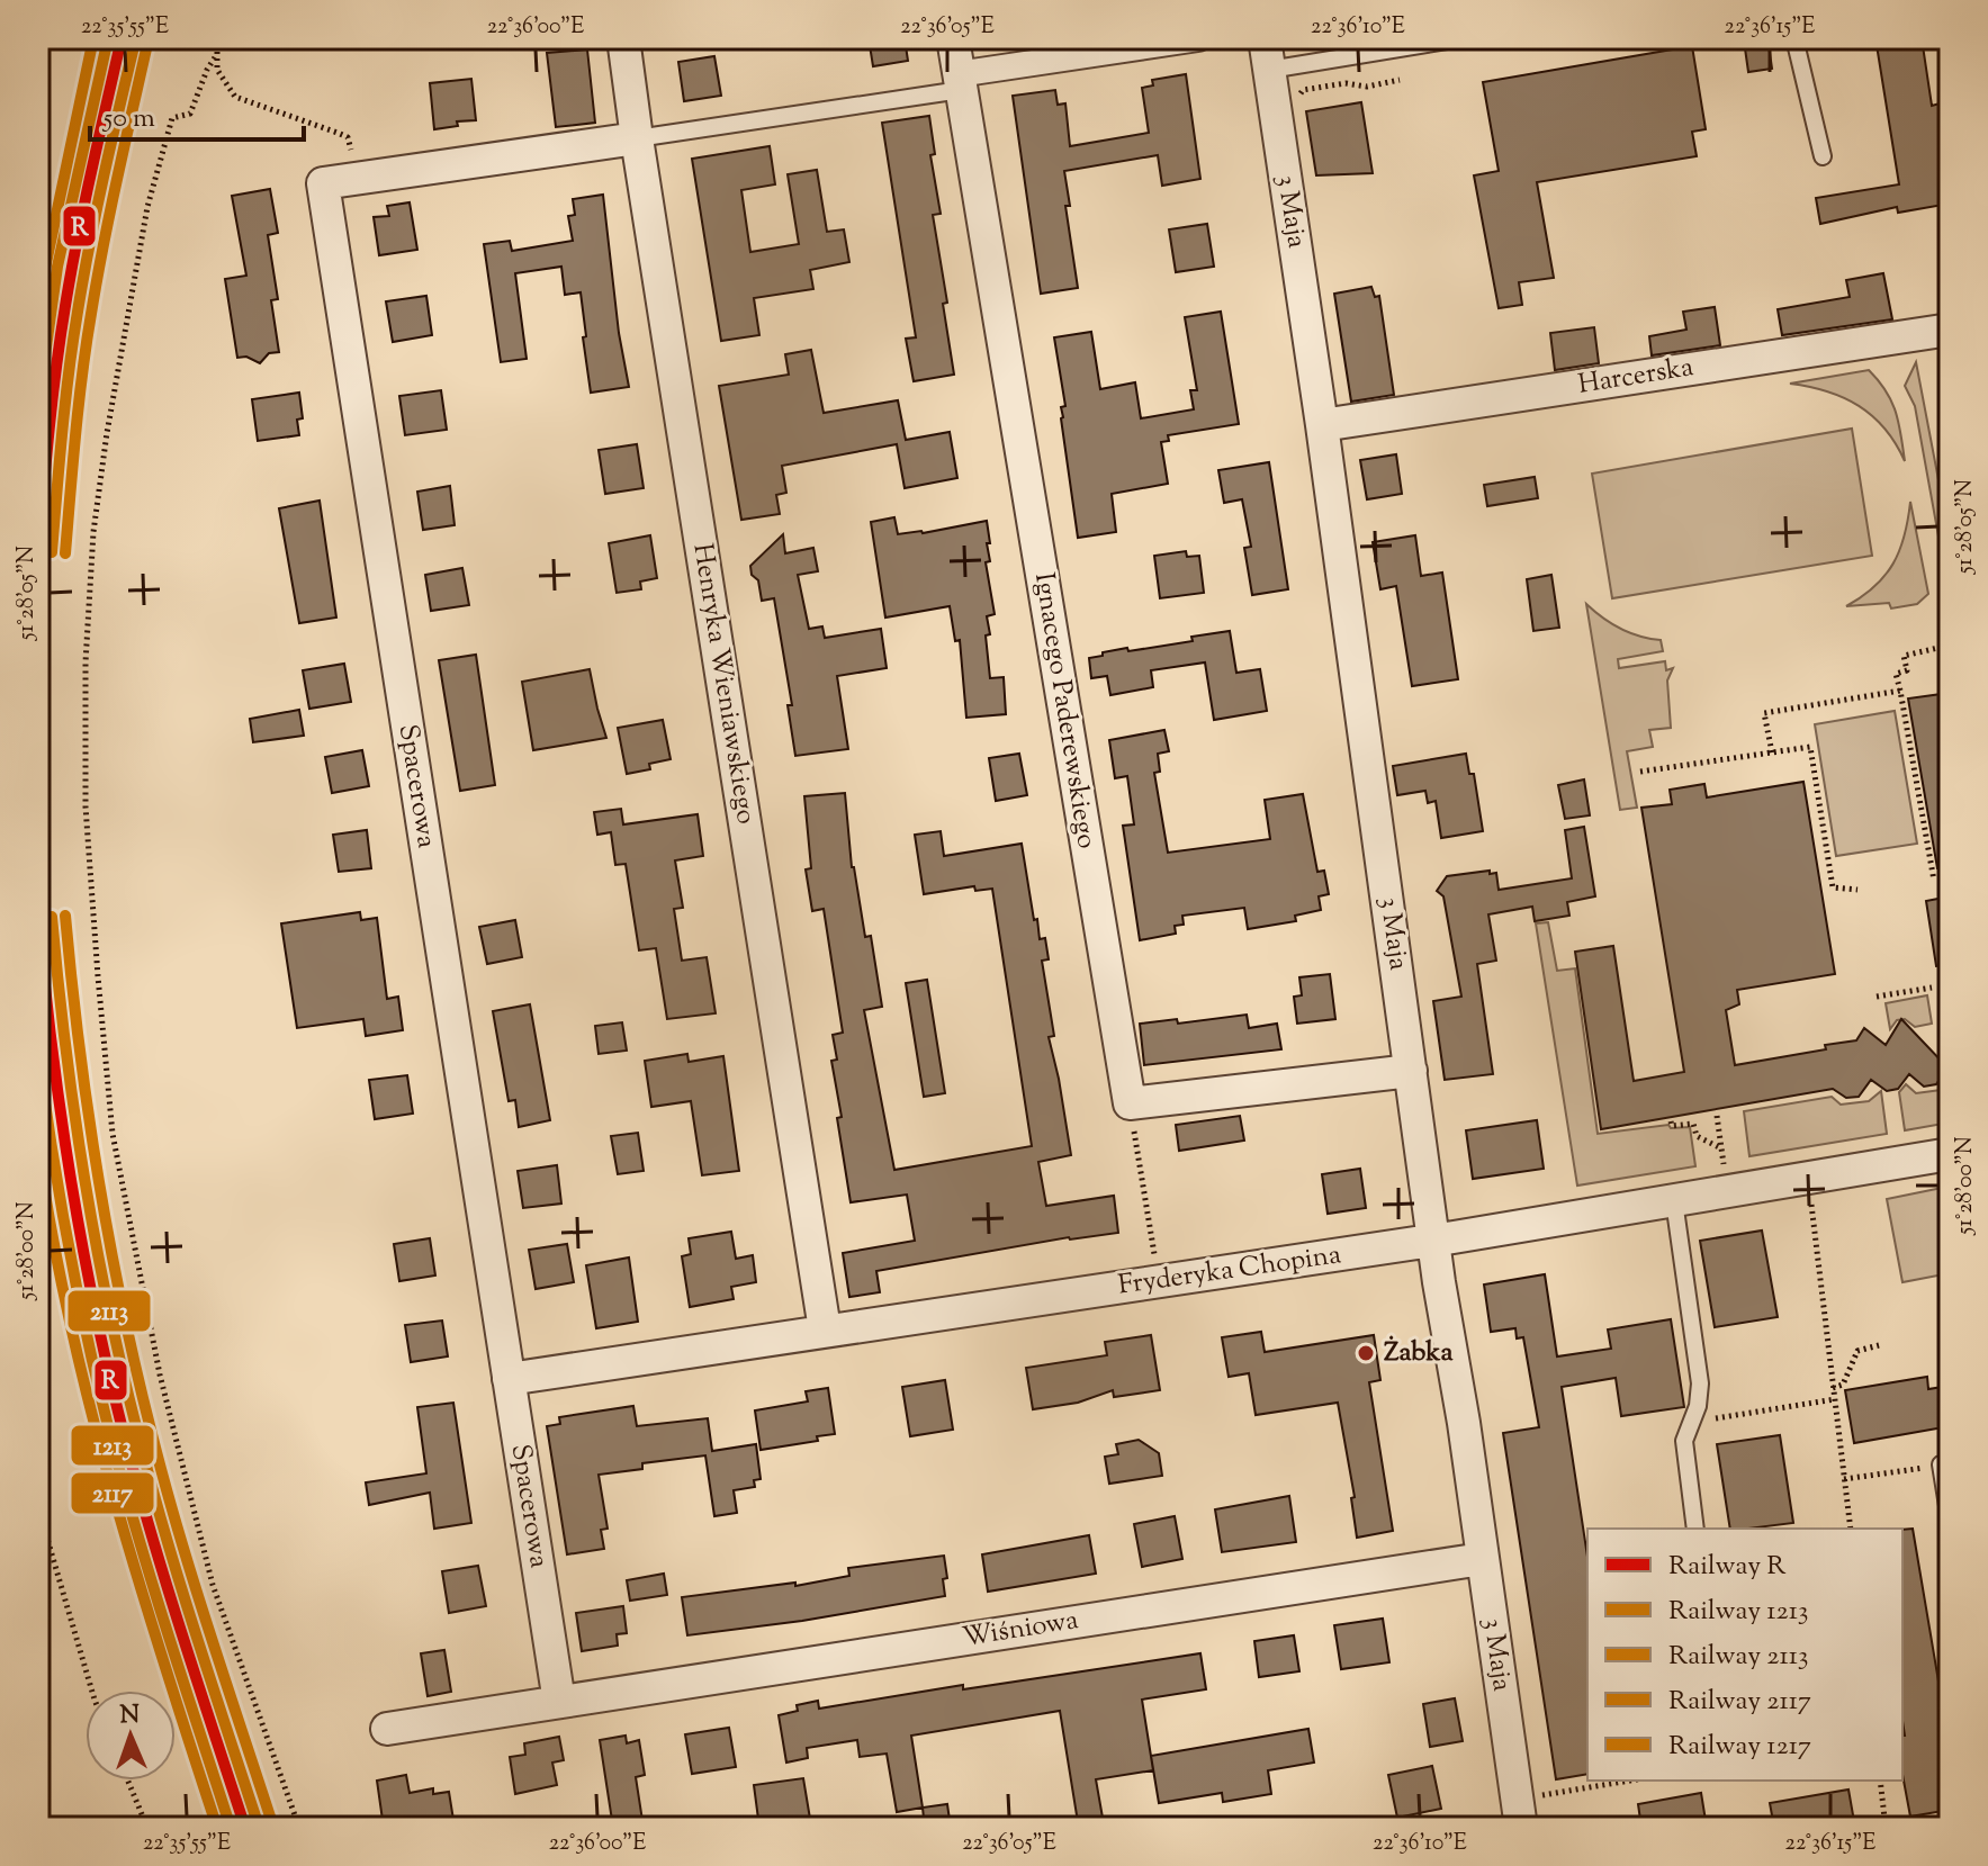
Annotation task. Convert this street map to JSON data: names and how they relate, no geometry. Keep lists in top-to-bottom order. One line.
{"streets":{"street":["3 Maja","Harcerska","Henryka Wieniawskiego","Ignacego Paderewskiego","Spacerowa","Fryderyka Chopina","Wiśniowa"]},"crossings":[["3 Maja","Harcerska"],["3 Maja","Fryderyka Chopina"],["3 Maja","Wiśniowa"],["Henryka Wieniawskiego","Spacerowa"],["Henryka Wieniawskiego","Fryderyka Chopina"],["Spacerowa","Fryderyka Chopina"],["Spacerowa","Wiśniowa"]],"places":["Żabka"],"lines":["rail line R","rail line 2113","rail line 1217","rail line 1213","rail line 2117"],"legend":["Railway R","Railway 1213","Railway 2113","Railway 2117","Railway 1217"],"scale_bar":"50 m","north":"top","coordinates":["22°35'55\"E","22°36'00\"E","22°36'05\"E","22°36'10\"E","22°36'15\"E","51°28'05\"N","51°28'00\"N"]}
